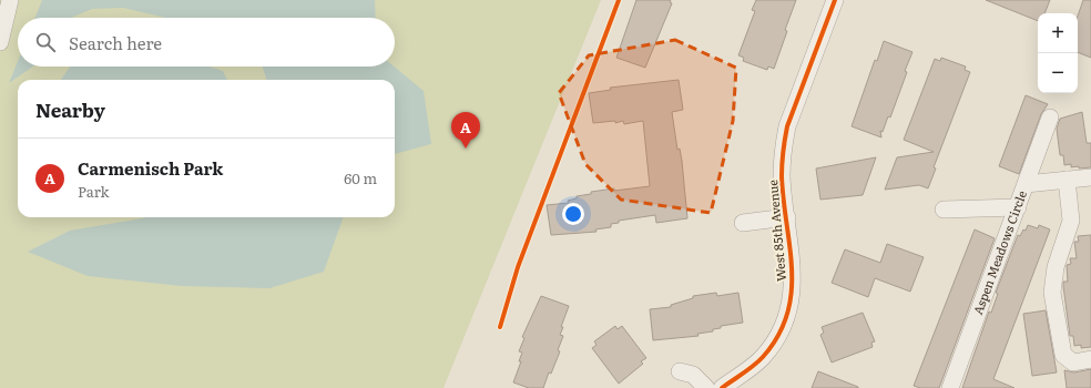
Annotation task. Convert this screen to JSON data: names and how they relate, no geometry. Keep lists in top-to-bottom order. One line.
{"streets":{"street":["West 85th Avenue","Aspen Meadows Circle"]},"page":{"map_buttons":["+","−"],"search":"Search here","heading":"Nearby","pins":"A","list":[{"mark":"A","name":"Carmenisch Park","note":"Park","value":"60 m"}]}}
